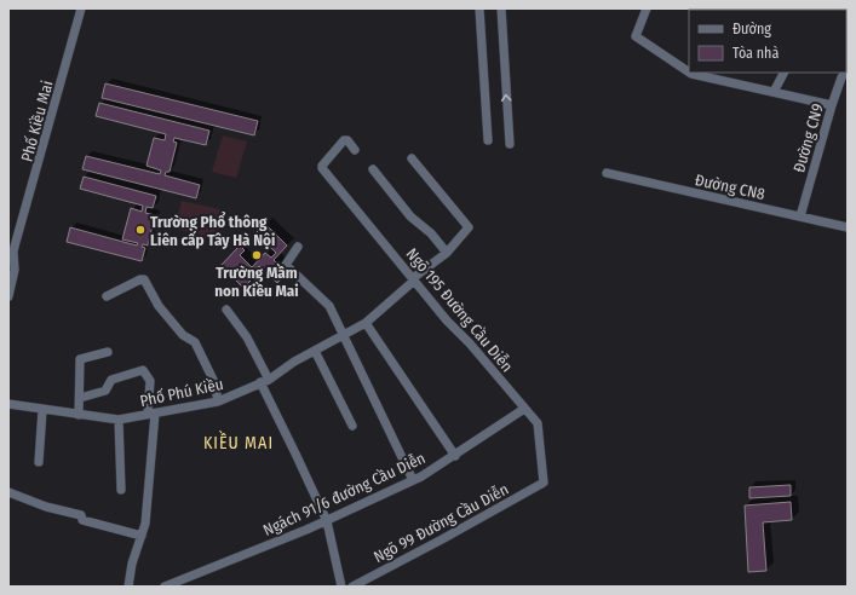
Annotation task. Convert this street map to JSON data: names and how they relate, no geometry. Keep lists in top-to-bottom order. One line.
{"streets":{"street":["Phố Kiều Mai","Đường CN9","Đường CN8","Ngõ 195 Đường Cầu Diễn","Phố Phú Kiều","Ngách 91/6 đường Cầu Diễn","Ngõ 99 Đường Cầu Diễn"]},"crossings":[["Đường CN9","Đường CN8"],["Ngõ 195 Đường Cầu Diễn","Phố Phú Kiều"],["Ngõ 195 Đường Cầu Diễn","Ngách 91/6 đường Cầu Diễn"],["Ngõ 195 Đường Cầu Diễn","Ngõ 99 Đường Cầu Diễn"]],"districts":["KIỀU MAI"],"places":["Trường Phổ thông Liên cấp Tây Hà Nội","Trường Mầm non Kiều Mai"],"legend":["Đường","Tòa nhà"]}
